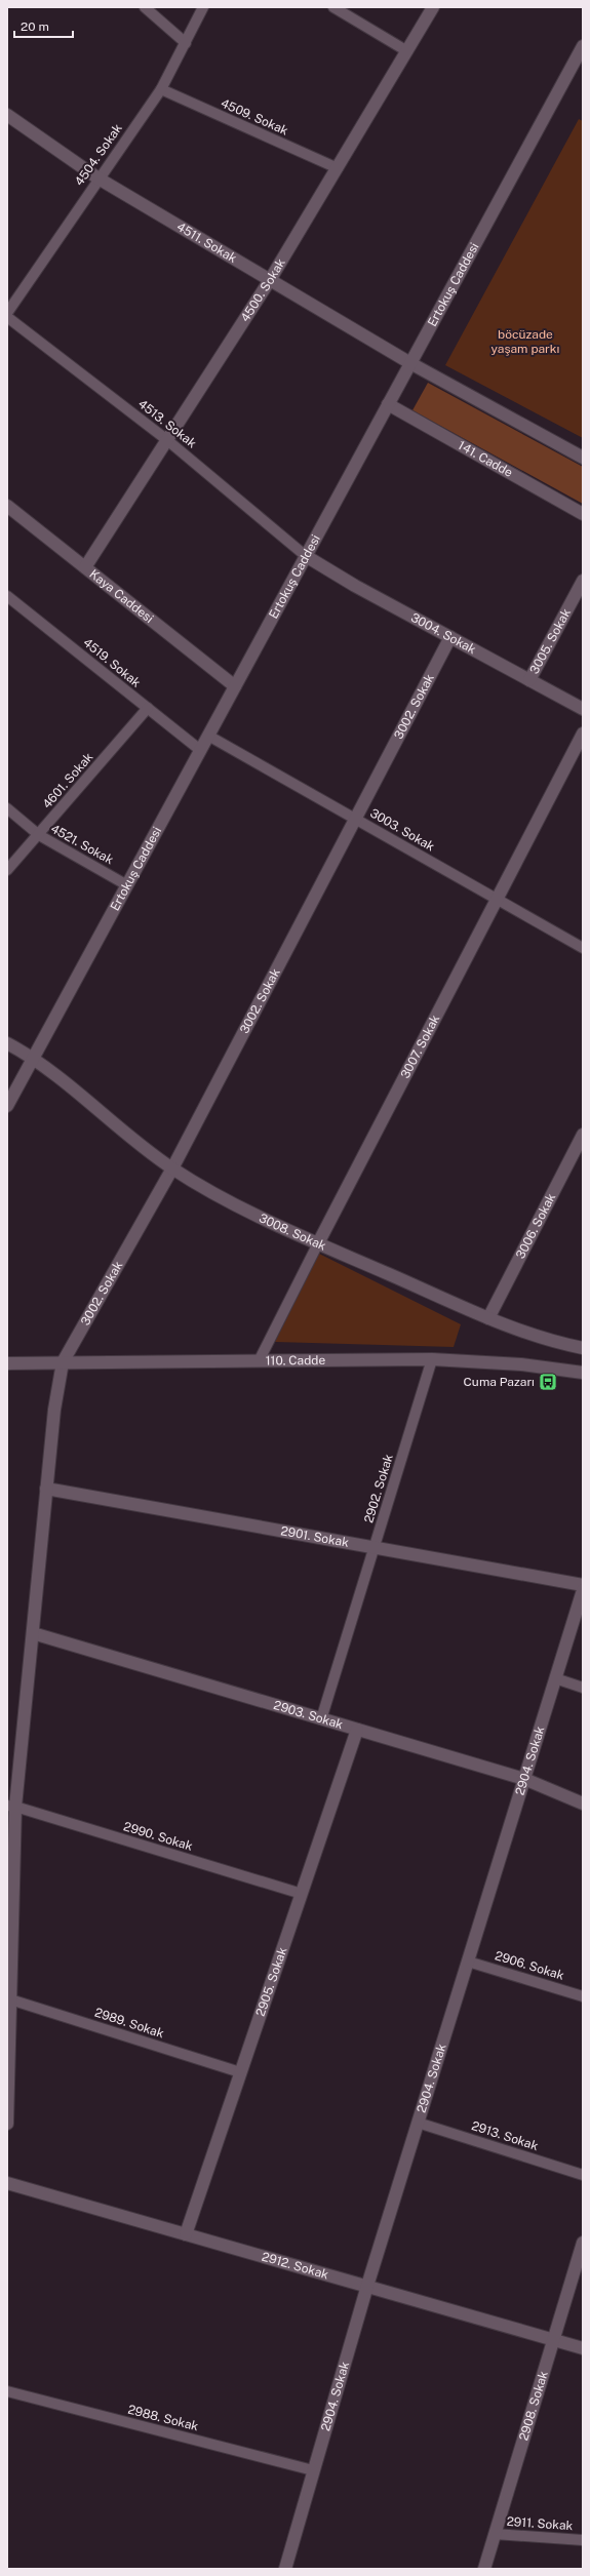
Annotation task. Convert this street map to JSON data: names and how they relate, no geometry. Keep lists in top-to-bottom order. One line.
{"streets":{"street":["4511. Sokak","Ertokuş Caddesi","4500. Sokak","141. Cadde","Kaya Caddesi","3004. Sokak","3005. Sokak","3002. Sokak","3007. Sokak","3006. Sokak","3008. Sokak","110. Cadde","2901. Sokak","2903. Sokak","2904. Sokak","2905. Sokak","2912. Sokak","2908. Sokak"],"lane":["4509. Sokak","4504. Sokak","4513. Sokak","4519. Sokak","4601. Sokak","3003. Sokak","4521. Sokak","2902. Sokak","2990. Sokak","2906. Sokak","2989. Sokak","2913. Sokak","2988. Sokak","2911. Sokak"]},"crossings":[["4509. Sokak","4504. Sokak"],["4509. Sokak","4500. Sokak"],["4504. Sokak","4511. Sokak"],["4511. Sokak","Ertokuş Caddesi"],["4511. Sokak","4500. Sokak"],["Ertokuş Caddesi","4513. Sokak"],["Ertokuş Caddesi","141. Cadde"],["Ertokuş Caddesi","Kaya Caddesi"],["Ertokuş Caddesi","3004. Sokak"],["Ertokuş Caddesi","4519. Sokak"],["Ertokuş Caddesi","3003. Sokak"],["Ertokuş Caddesi","4521. Sokak"],["Ertokuş Caddesi","3008. Sokak"],["4500. Sokak","4513. Sokak"],["4500. Sokak","Kaya Caddesi"],["4513. Sokak","3004. Sokak"],["3004. Sokak","3005. Sokak"],["3004. Sokak","3002. Sokak"],["4519. Sokak","4601. Sokak"],["3002. Sokak","3003. Sokak"],["3002. Sokak","3008. Sokak"],["3002. Sokak","110. Cadde"],["3002. Sokak","2901. Sokak"],["3002. Sokak","2903. Sokak"],["3002. Sokak","2990. Sokak"],["3002. Sokak","2989. Sokak"],["4601. Sokak","4521. Sokak"],["3003. Sokak","3007. Sokak"],["3007. Sokak","3008. Sokak"],["3007. Sokak","110. Cadde"],["3006. Sokak","3008. Sokak"],["110. Cadde","2902. Sokak"],["2902. Sokak","2901. Sokak"],["2902. Sokak","2903. Sokak"],["2903. Sokak","2904. Sokak"],["2903. Sokak","2905. Sokak"],["2904. Sokak","2906. Sokak"],["2904. Sokak","2913. Sokak"],["2904. Sokak","2912. Sokak"],["2904. Sokak","2988. Sokak"],["2990. Sokak","2905. Sokak"],["2905. Sokak","2989. Sokak"],["2905. Sokak","2912. Sokak"],["2912. Sokak","2908. Sokak"],["2908. Sokak","2911. Sokak"]],"parks":["böcüzade yaşam parkı"],"places":{"bus stop":["Cuma Pazarı"]},"scale_bar":"20 m"}
